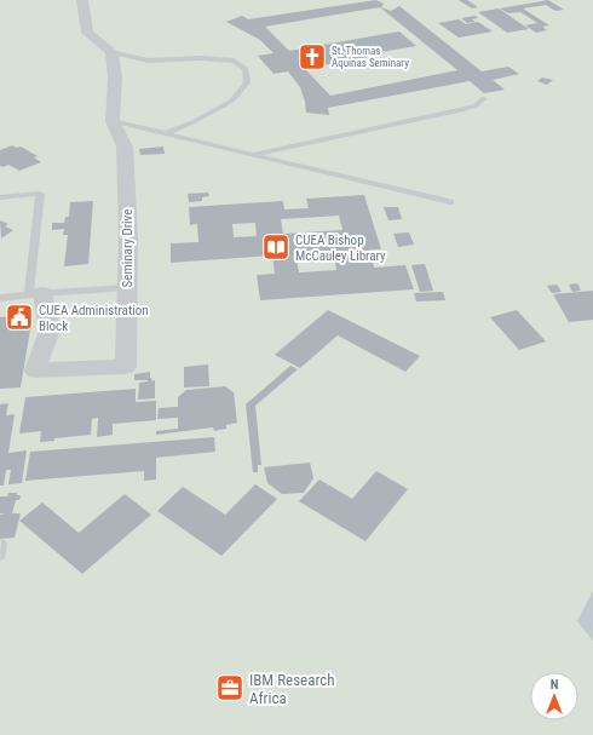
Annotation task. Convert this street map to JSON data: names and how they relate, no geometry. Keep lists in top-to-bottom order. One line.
{"streets":{"street":["Seminary Drive"]},"places":{"church":["St. Thomas Aquinas Seminary"],"library":["CUEA Bishop McCauley Library"],"public building":["CUEA Administration Block"],"office":["IBM Research Africa"]},"north":"top"}
